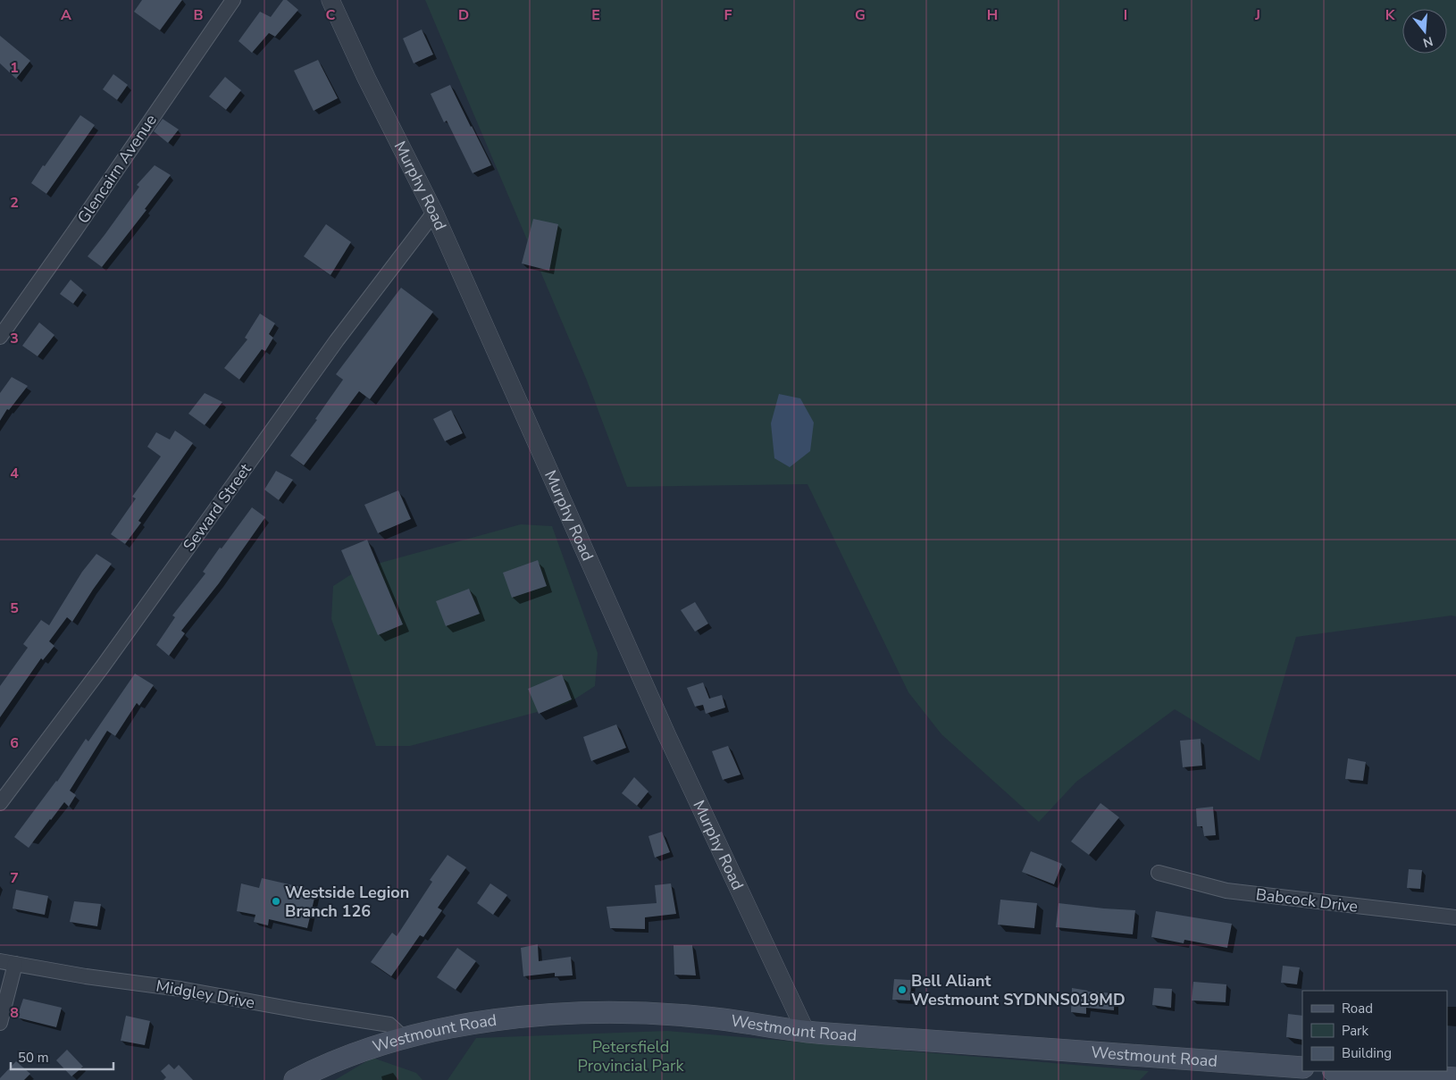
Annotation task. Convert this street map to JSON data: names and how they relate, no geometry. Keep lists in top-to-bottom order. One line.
{"streets":{"main road":["Westmount Road"],"street":["Glencairn Avenue","Murphy Road","Seward Street","Babcock Drive","Midgley Drive"]},"crossings":[["Murphy Road","Seward Street"],["Murphy Road","Westmount Road"],["Midgley Drive","Westmount Road"]],"parks":["Petersfield Provincial Park"],"places":["Westside Legion Branch 126","Bell Aliant Westmount SYDNNS019MD"],"legend":["Road","Park","Building"],"scale_bar":"50 m","north":"bottom","grid":{"columns":["A","B","C","D","E","F","G","H","I","J","K"],"rows":["1","2","3","4","5","6","7","8"]}}
